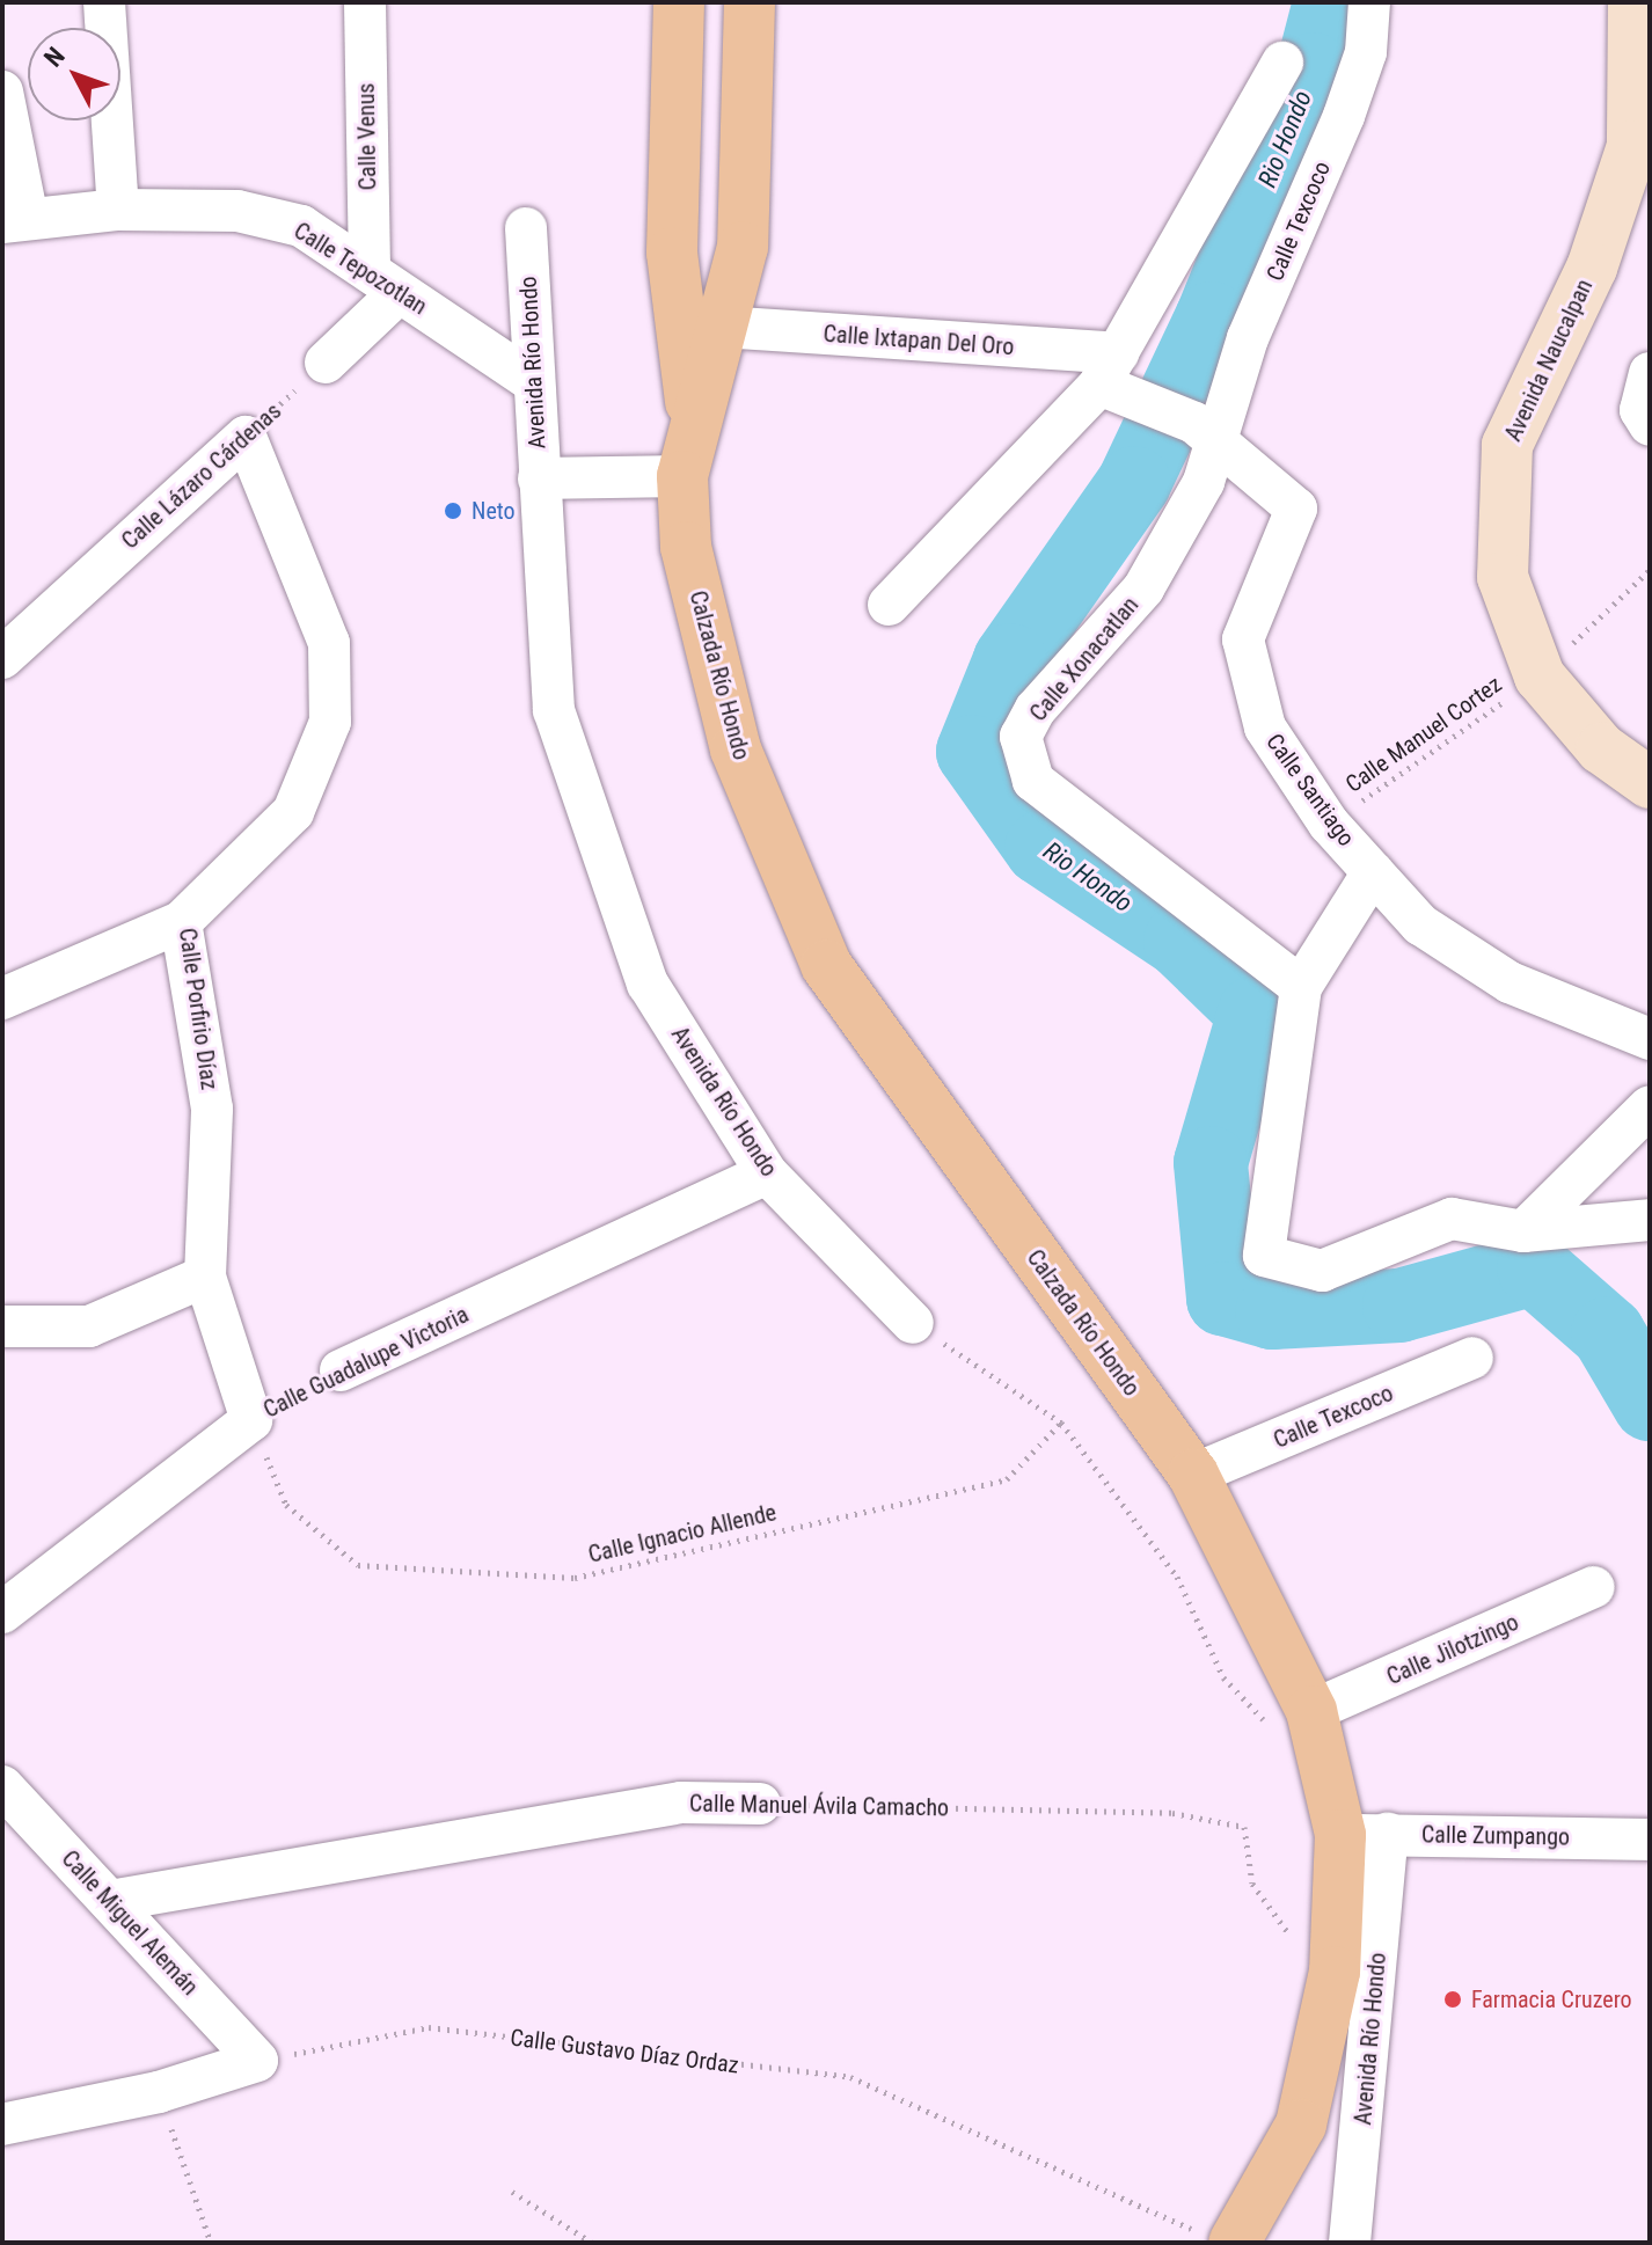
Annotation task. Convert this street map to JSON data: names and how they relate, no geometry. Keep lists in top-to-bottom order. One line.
{"streets":{"main road":["Avenida Naucalpan","Calzada Río Hondo"],"street":["Calle Venus","Calle Texcoco","Calle Tepozotlan","Calle Ixtapan Del Oro","Avenida Río Hondo","Calle Lázaro Cárdenas","Calle Xonacatlan","Calle Santiago","Calle Porfirio Díaz","Calle Guadalupe Victoria","Calle Jilotzingo","Calle Manuel Ávila Camacho","Calle Zumpango","Calle Miguel Alemán"],"path":["Calle Manuel Cortez","Calle Ignacio Allende","Calle Gustavo Díaz Ordaz"]},"crossings":[["Calle Venus","Calle Tepozotlan"],["Calle Texcoco","Calle Xonacatlan"],["Calle Texcoco","Calzada Río Hondo"],["Calle Texcoco","Calle Santiago"],["Calle Tepozotlan","Avenida Río Hondo"],["Calle Ixtapan Del Oro","Calzada Río Hondo"],["Calle Ixtapan Del Oro","Calle Santiago"],["Avenida Naucalpan","Calle Manuel Cortez"],["Avenida Río Hondo","Calzada Río Hondo"],["Avenida Río Hondo","Calle Guadalupe Victoria"],["Avenida Río Hondo","Calle Zumpango"],["Calle Lázaro Cárdenas","Calle Porfirio Díaz"],["Calle Xonacatlan","Calle Santiago"],["Calzada Río Hondo","Calle Jilotzingo"],["Calzada Río Hondo","Calle Manuel Ávila Camacho"],["Calzada Río Hondo","Calle Zumpango"],["Calzada Río Hondo","Calle Gustavo Díaz Ordaz"],["Calle Manuel Cortez","Calle Santiago"],["Calle Porfirio Díaz","Calle Guadalupe Victoria"],["Calle Porfirio Díaz","Calle Ignacio Allende"],["Calle Guadalupe Victoria","Calle Ignacio Allende"],["Calle Manuel Ávila Camacho","Calle Miguel Alemán"],["Calle Miguel Alemán","Calle Gustavo Díaz Ordaz"]],"water":["Rio Hondo"],"places":["Neto","Farmacia Cruzero"],"north":"top left"}
